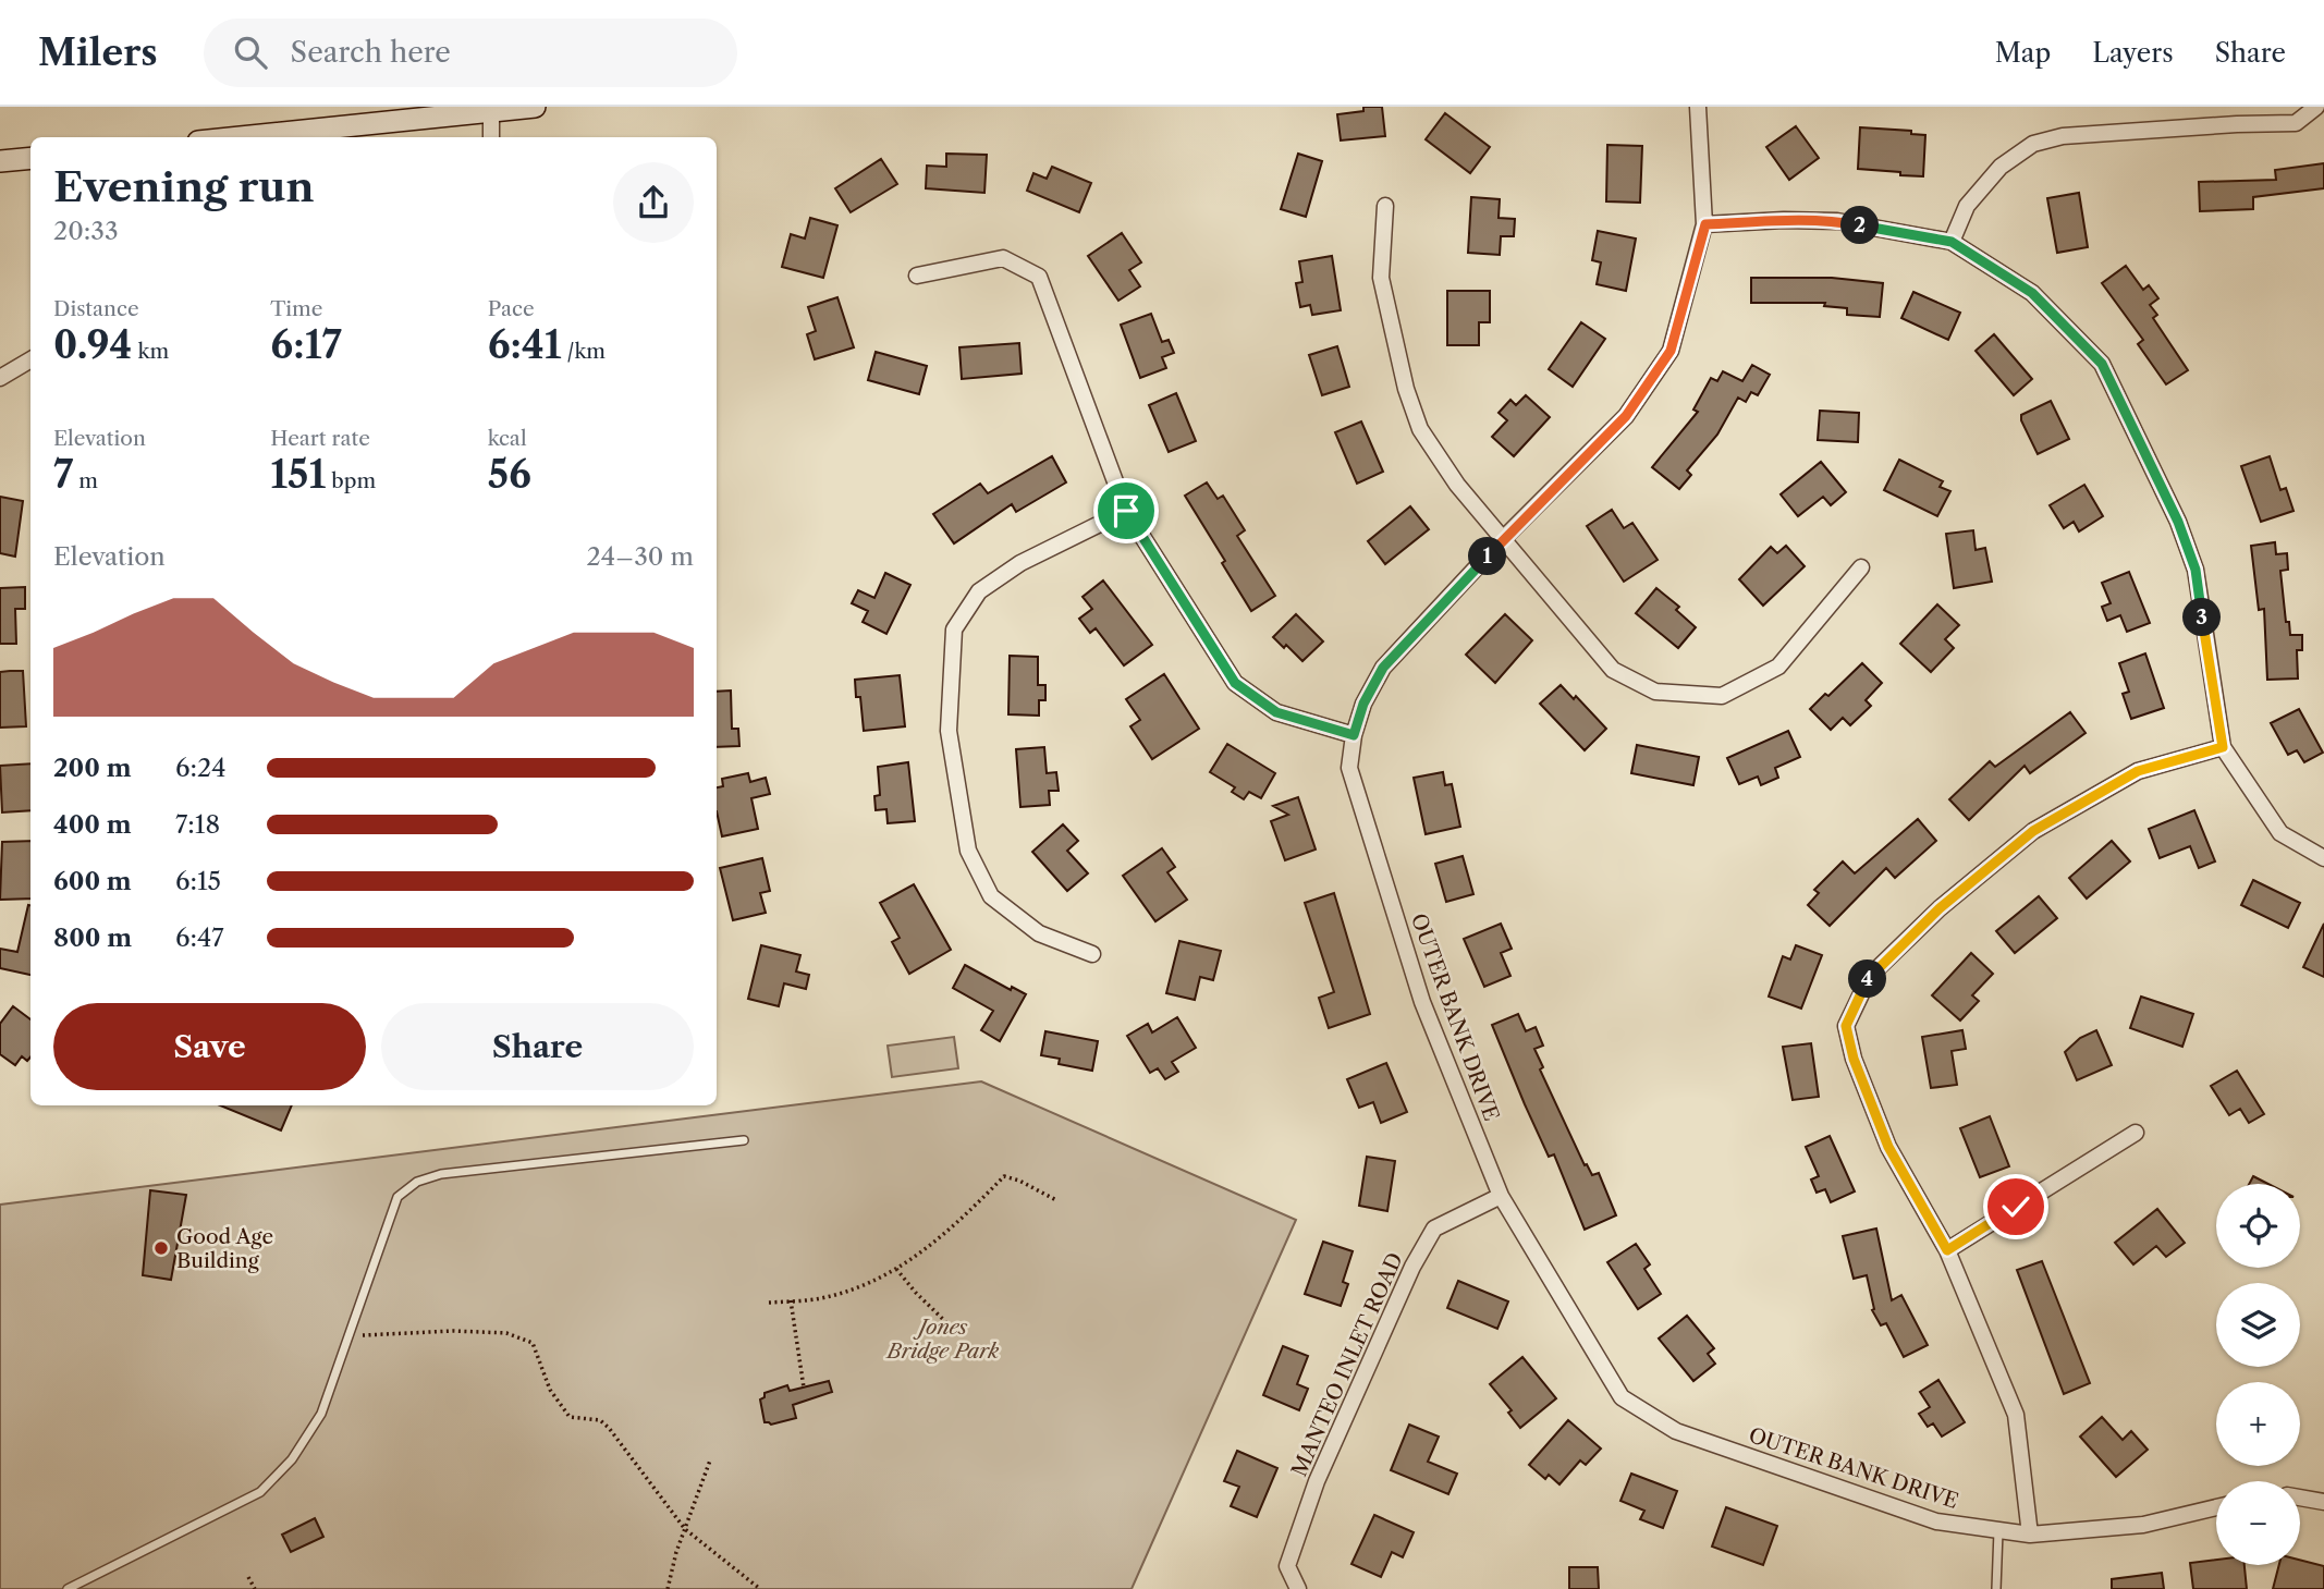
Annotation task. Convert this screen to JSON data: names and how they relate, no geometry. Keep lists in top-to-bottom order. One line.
{"streets":{"street":["OUTER BANK DRIVE","MANTEO INLET ROAD"]},"crossings":[["OUTER BANK DRIVE","MANTEO INLET ROAD"]],"parks":["Jones Bridge Park"],"places":["Good Age Building"],"page":{"header":"Milers","search":"Search here","nav":["Map","Layers","Share"],"heading":["Evening run","20:33"],"pins":["2","1","3","4"],"stats":[["Distance","0.94 km"],["Time","6:17"],["Pace","6:41 /km"],["Elevation","7 m"],["Heart rate","151 bpm"],["kcal","56"]],"chart":["Elevation","24–30 m"],"list":[{"name":"200 m","note":"6:24"},{"name":"400 m","note":"7:18"},{"name":"600 m","note":"6:15"},{"name":"800 m","note":"6:47"}],"buttons":["Save","Share"],"map_buttons":["+","−"]}}
